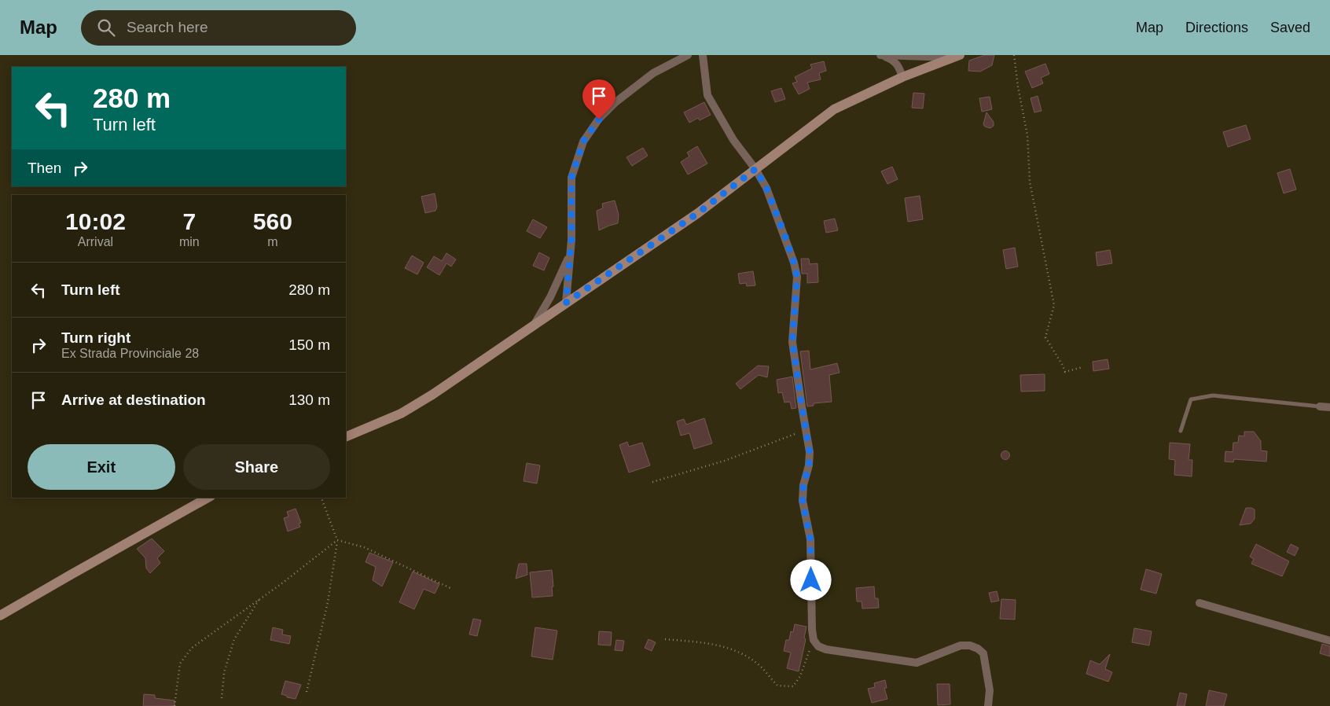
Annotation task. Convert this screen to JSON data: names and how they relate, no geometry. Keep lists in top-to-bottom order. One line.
{"page":{"header":"Map","search":"Search here","nav":["Map","Directions","Saved"],"turn":["280 m","Turn left"],"then":"Then","eta":["10:02","Arrival","7","min","560","m"],"list":[{"name":"Turn left","value":"280 m"},{"name":"Turn right","note":"Ex Strada Provinciale 28","value":"150 m"},{"name":"Arrive at destination","value":"130 m"}],"buttons":["Exit","Share"]}}
